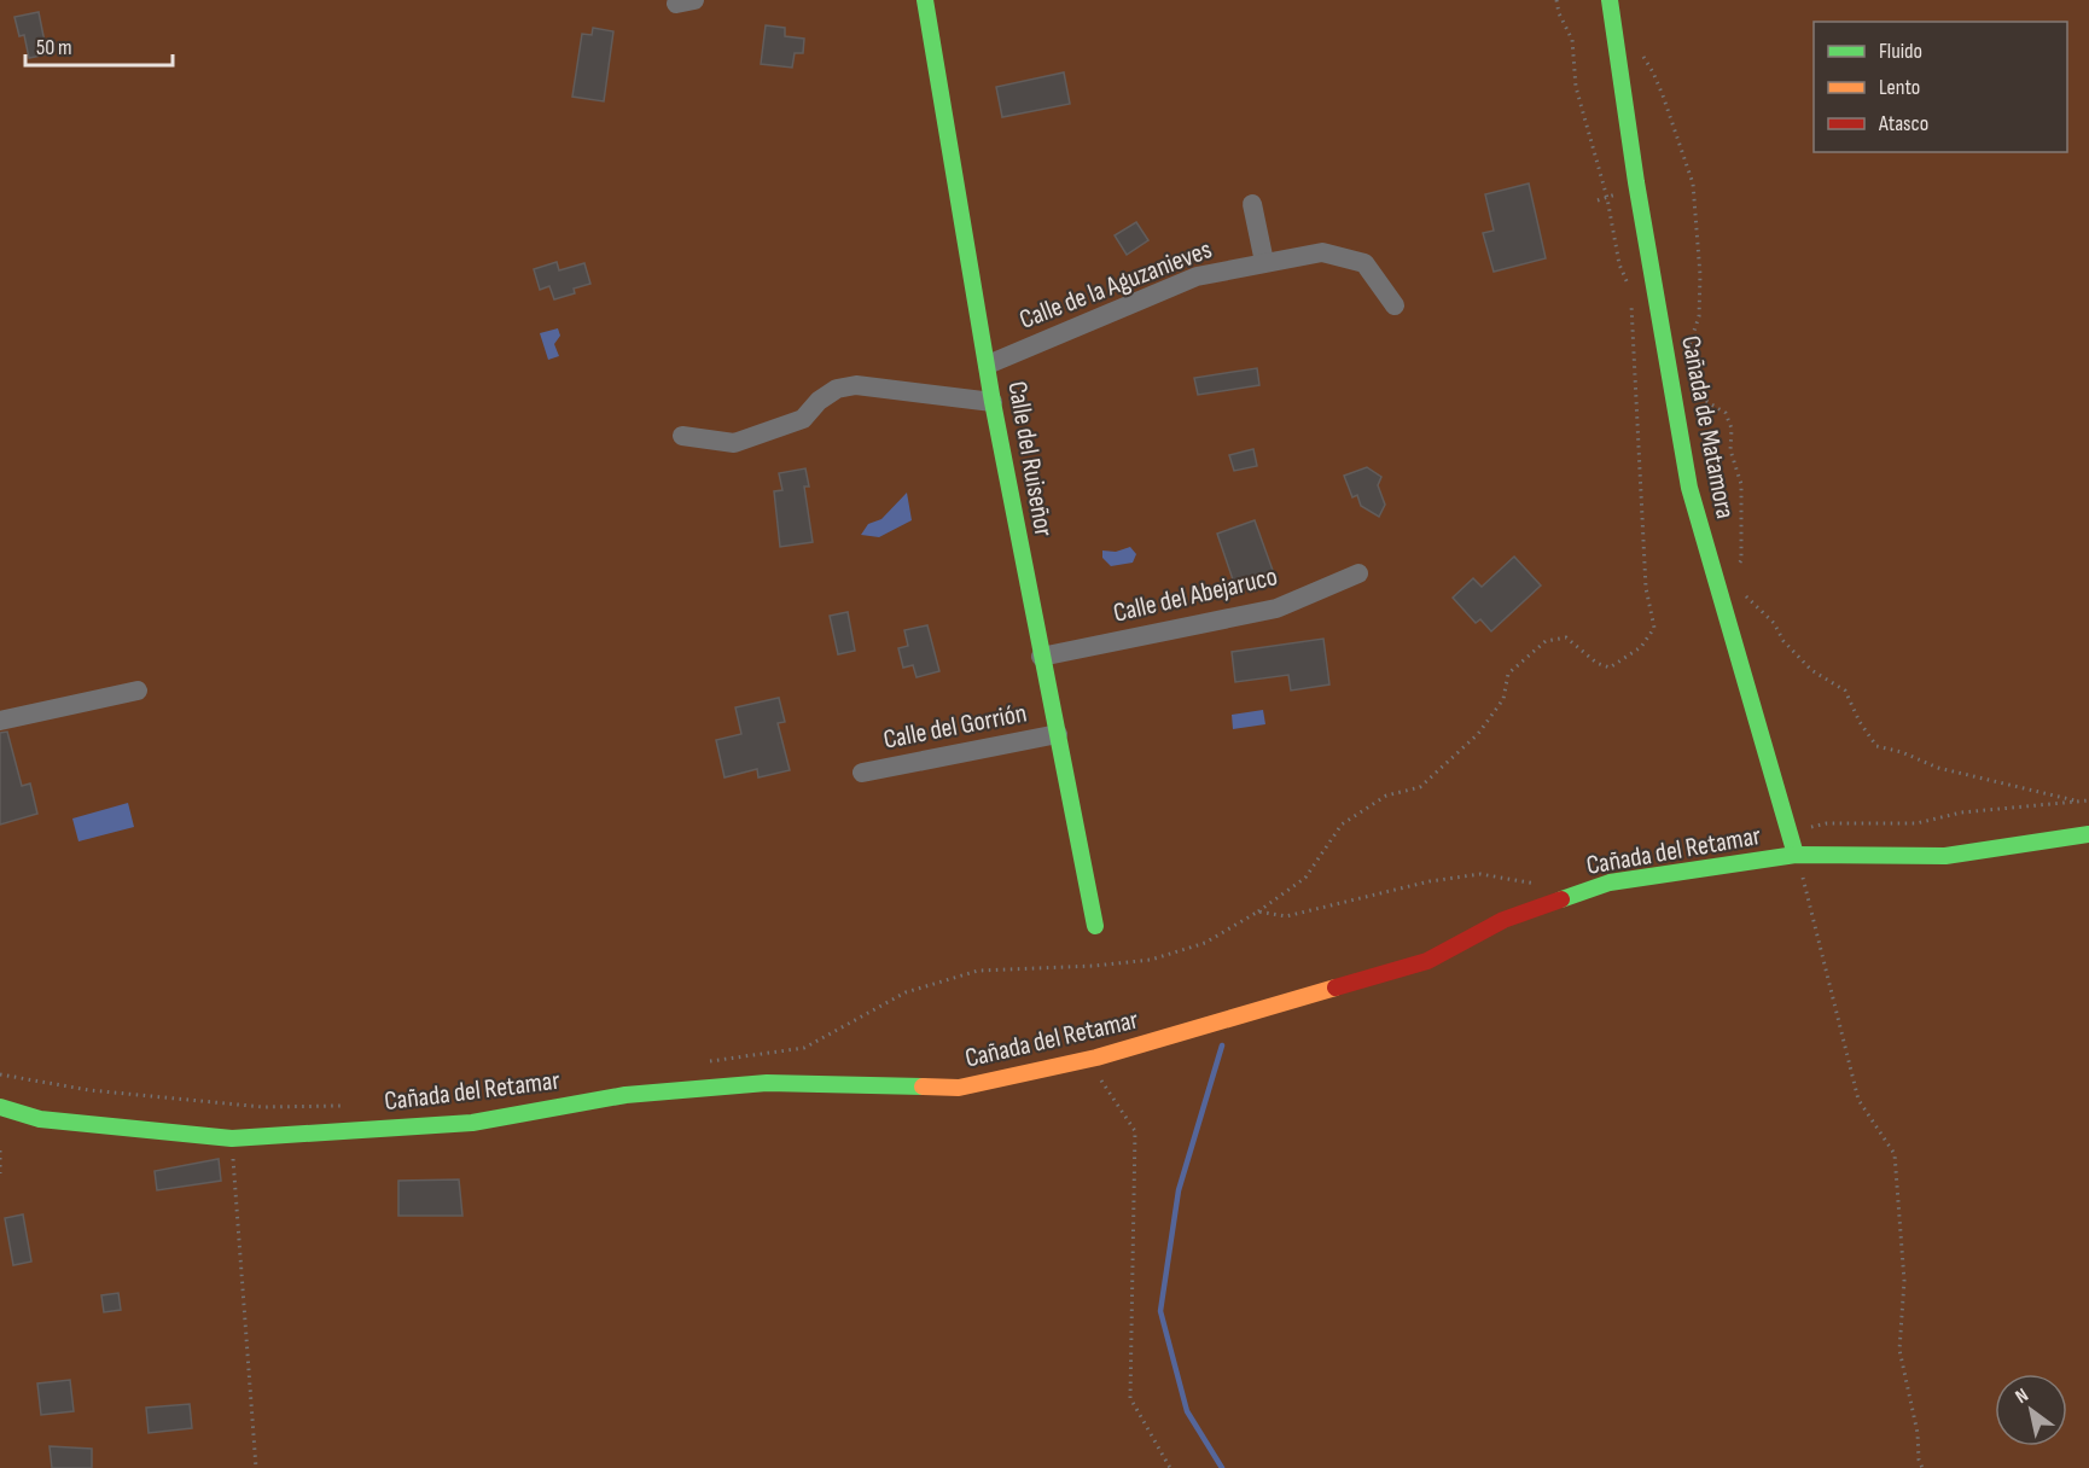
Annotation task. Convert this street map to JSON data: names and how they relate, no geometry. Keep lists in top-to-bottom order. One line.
{"streets":{"street":["Calle de la Aguzanieves","Cañada de Matamora","Calle del Ruiseñor","Calle del Abejaruco","Calle del Gorrión","Cañada del Retamar"]},"crossings":[["Calle de la Aguzanieves","Calle del Ruiseñor"],["Cañada de Matamora","Cañada del Retamar"],["Calle del Ruiseñor","Calle del Abejaruco"],["Calle del Ruiseñor","Calle del Gorrión"]],"legend":["Fluido","Lento","Atasco"],"scale_bar":"50 m","north":"top left"}
